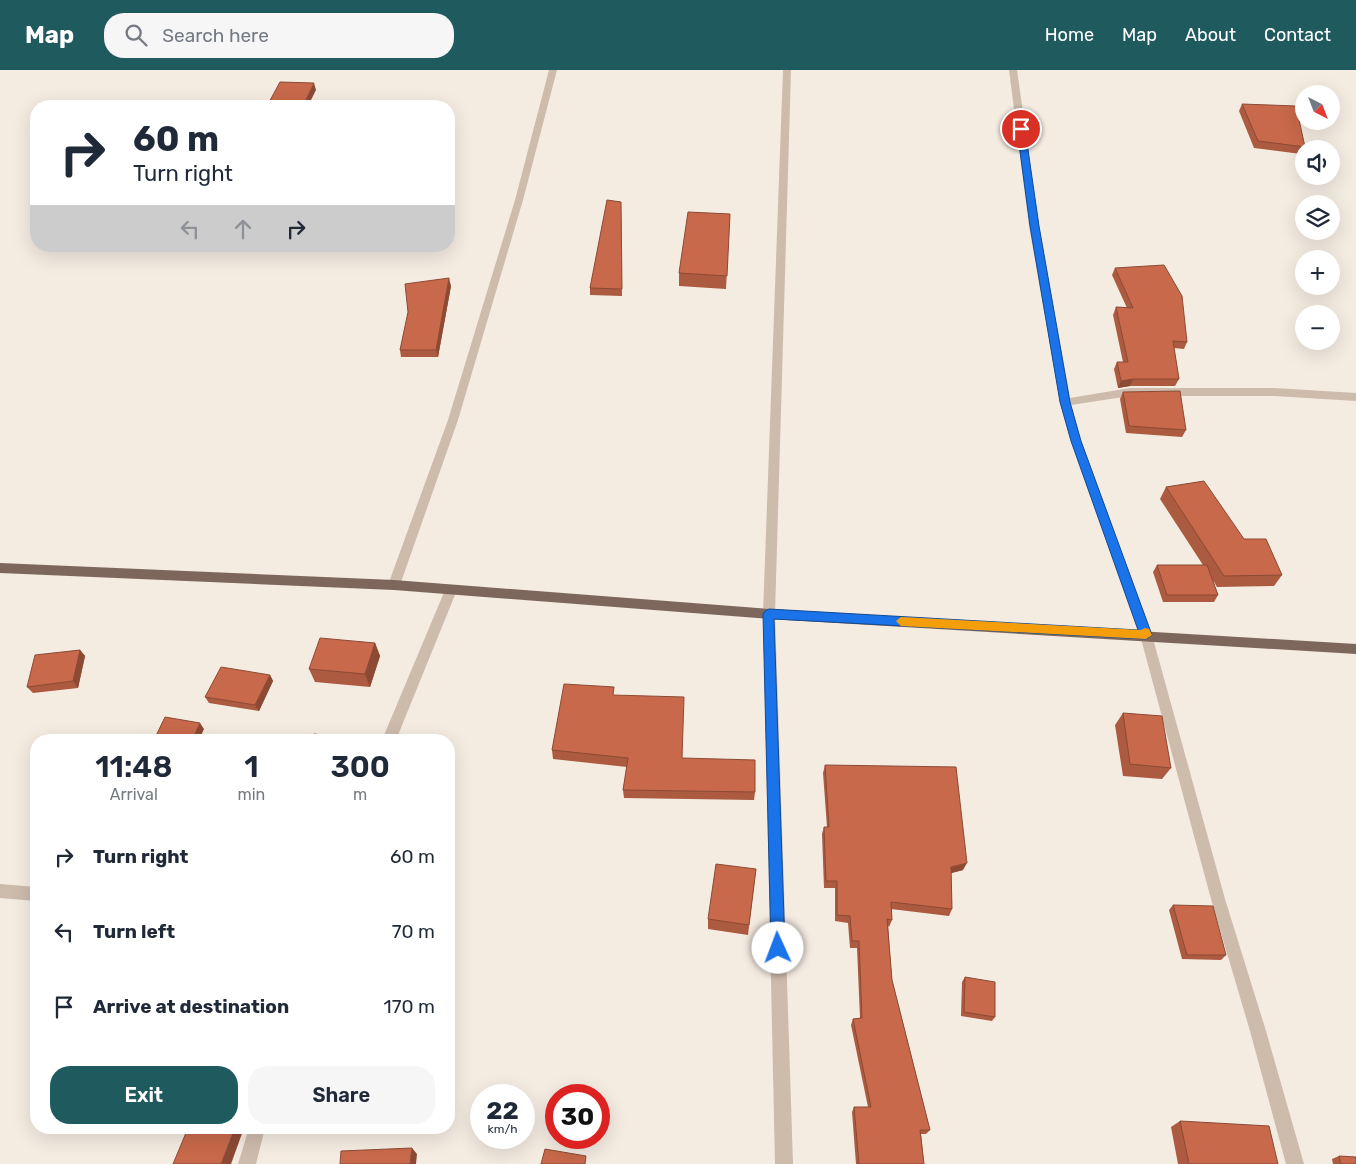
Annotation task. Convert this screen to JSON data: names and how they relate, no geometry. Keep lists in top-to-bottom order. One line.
{"north":"bottom right","page":{"header":"Map","search":"Search here","nav":["Home","Map","About","Contact"],"map_buttons":["+","−"],"turn":["60 m","Turn right"],"eta":["11:48","Arrival","1","min","300","m"],"list":[{"name":"Turn right","value":"60 m"},{"name":"Turn left","value":"70 m"},{"name":"Arrive at destination","value":"170 m"}],"buttons":["Exit","Share"],"speed":"22 km/h","limit":"30"}}
